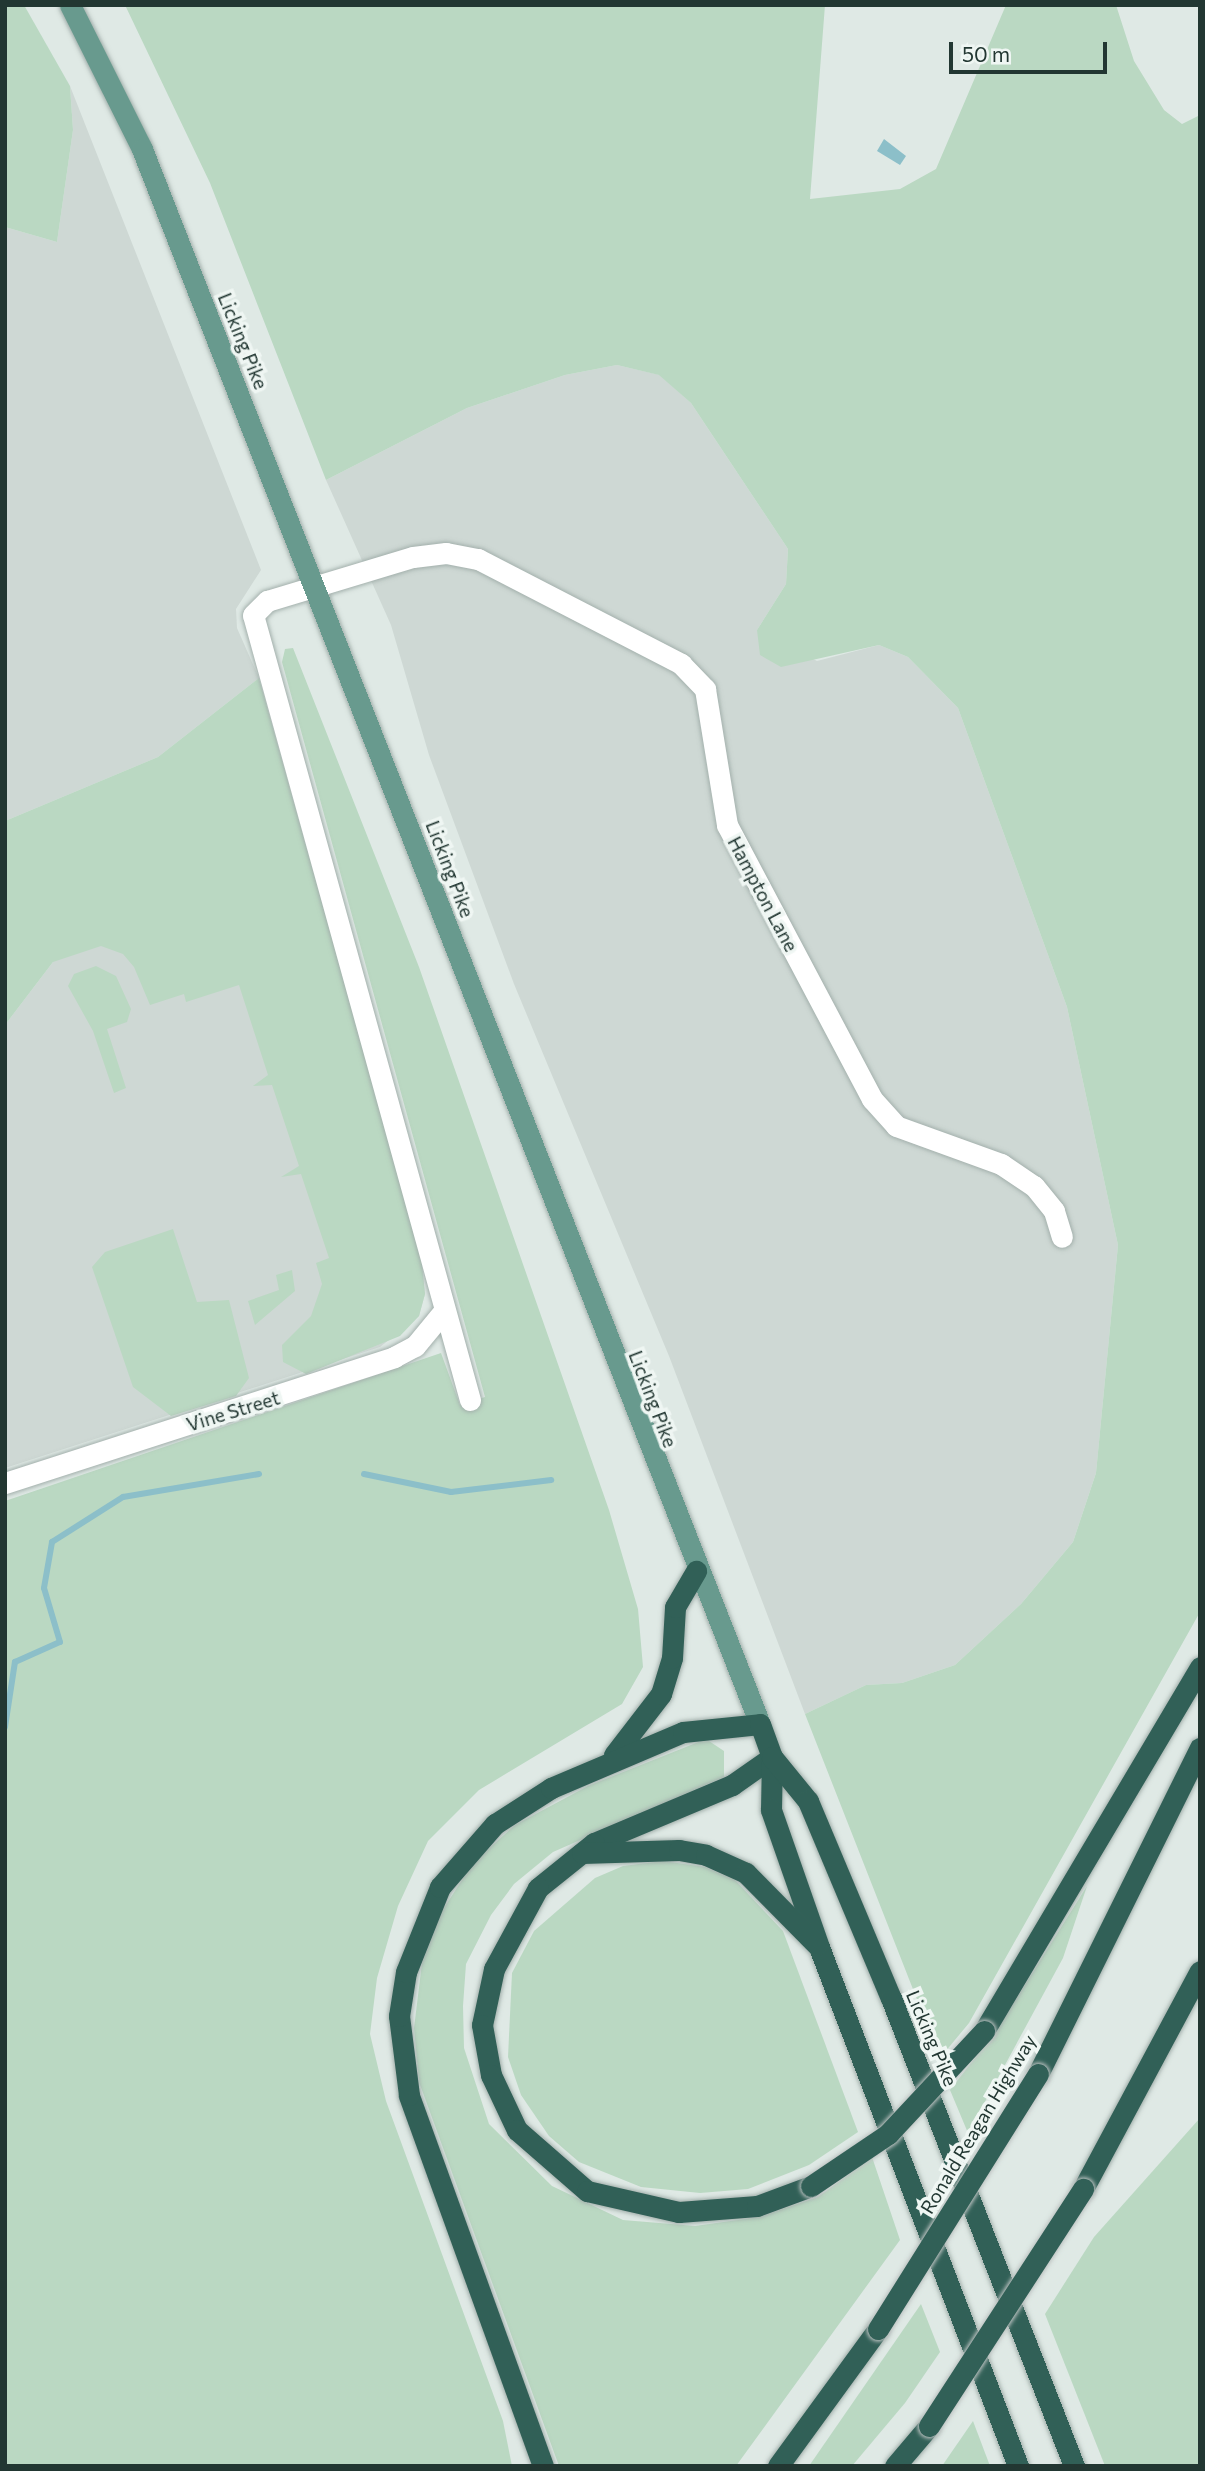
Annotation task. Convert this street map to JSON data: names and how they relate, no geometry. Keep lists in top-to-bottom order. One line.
{"streets":{"highway":["Licking Pike","Ronald Reagan Highway"],"street":["Hampton Lane","Vine Street"]},"crossings":[["Licking Pike","Hampton Lane"],["Hampton Lane","Vine Street"]],"scale_bar":"50 m"}
